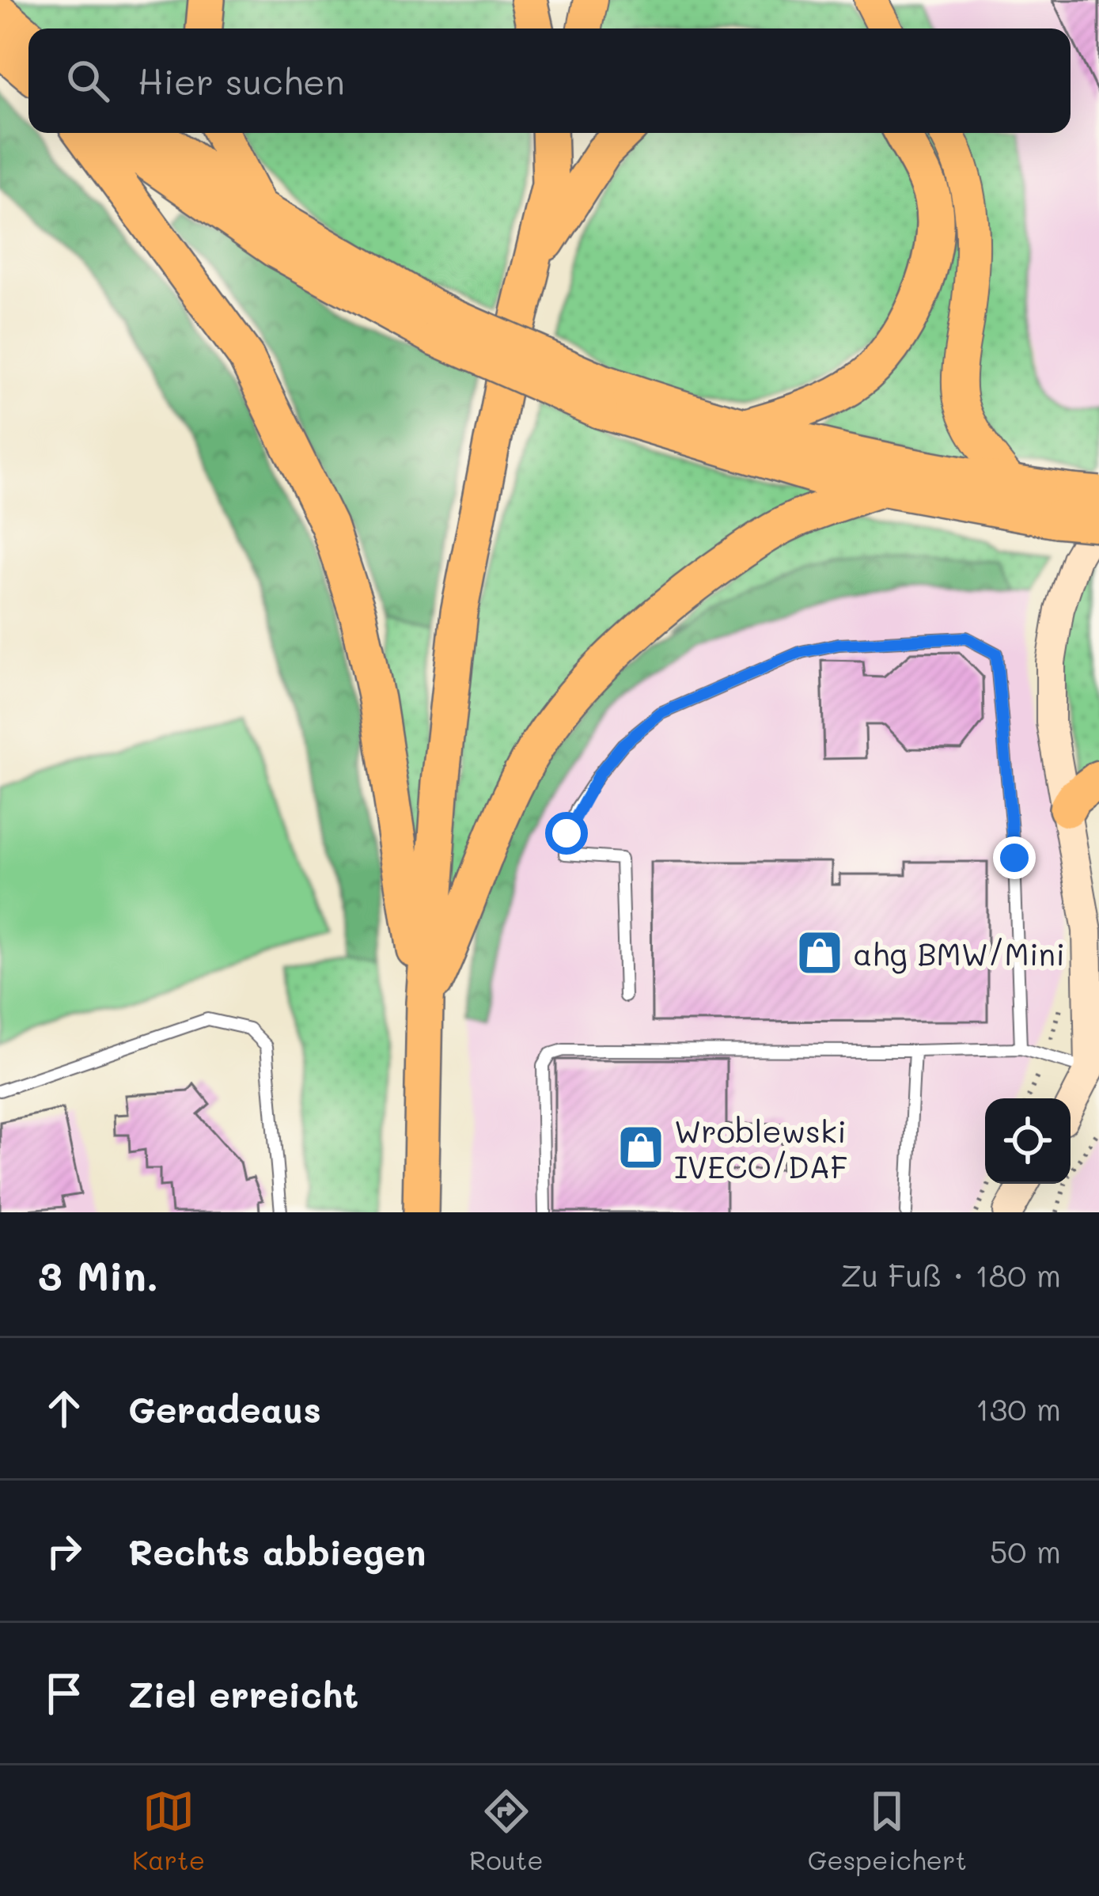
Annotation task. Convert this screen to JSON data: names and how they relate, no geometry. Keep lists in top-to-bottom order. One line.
{"places":{"shop":["ahg BMW/Mini","Wroblewski IVECO/DAF"]},"page":{"search":"Hier suchen","heading":["3 Min.","Zu Fuß · 180 m"],"list":[["Geradeaus","130 m"],["Rechts abbiegen","50 m"],"Ziel erreicht"],"nav":["Karte","Route","Gespeichert"]}}
